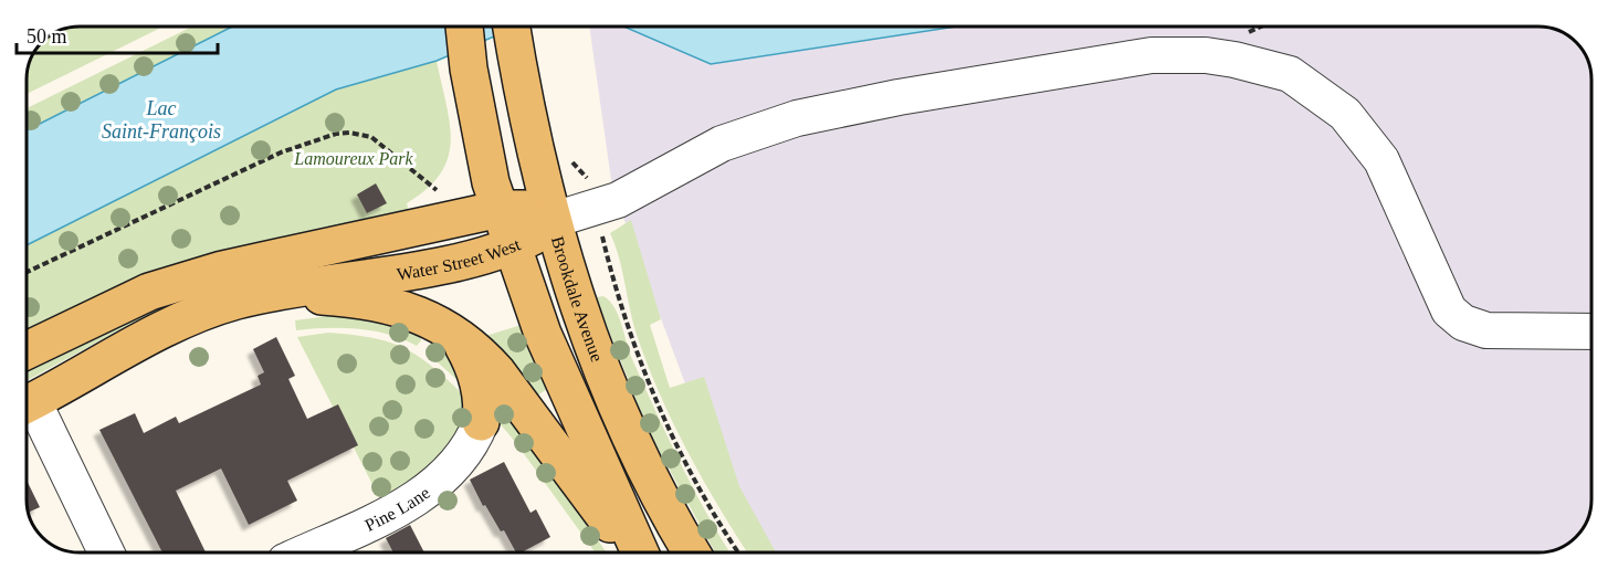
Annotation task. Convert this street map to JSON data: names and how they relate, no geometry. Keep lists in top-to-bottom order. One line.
{"streets":{"main road":["Water Street West","Brookdale Avenue"],"street":["Pine Lane"]},"crossings":[["Water Street West","Brookdale Avenue"]],"water":["Lac Saint-François"],"parks":["Lamoureux Park"],"scale_bar":"50 m"}
